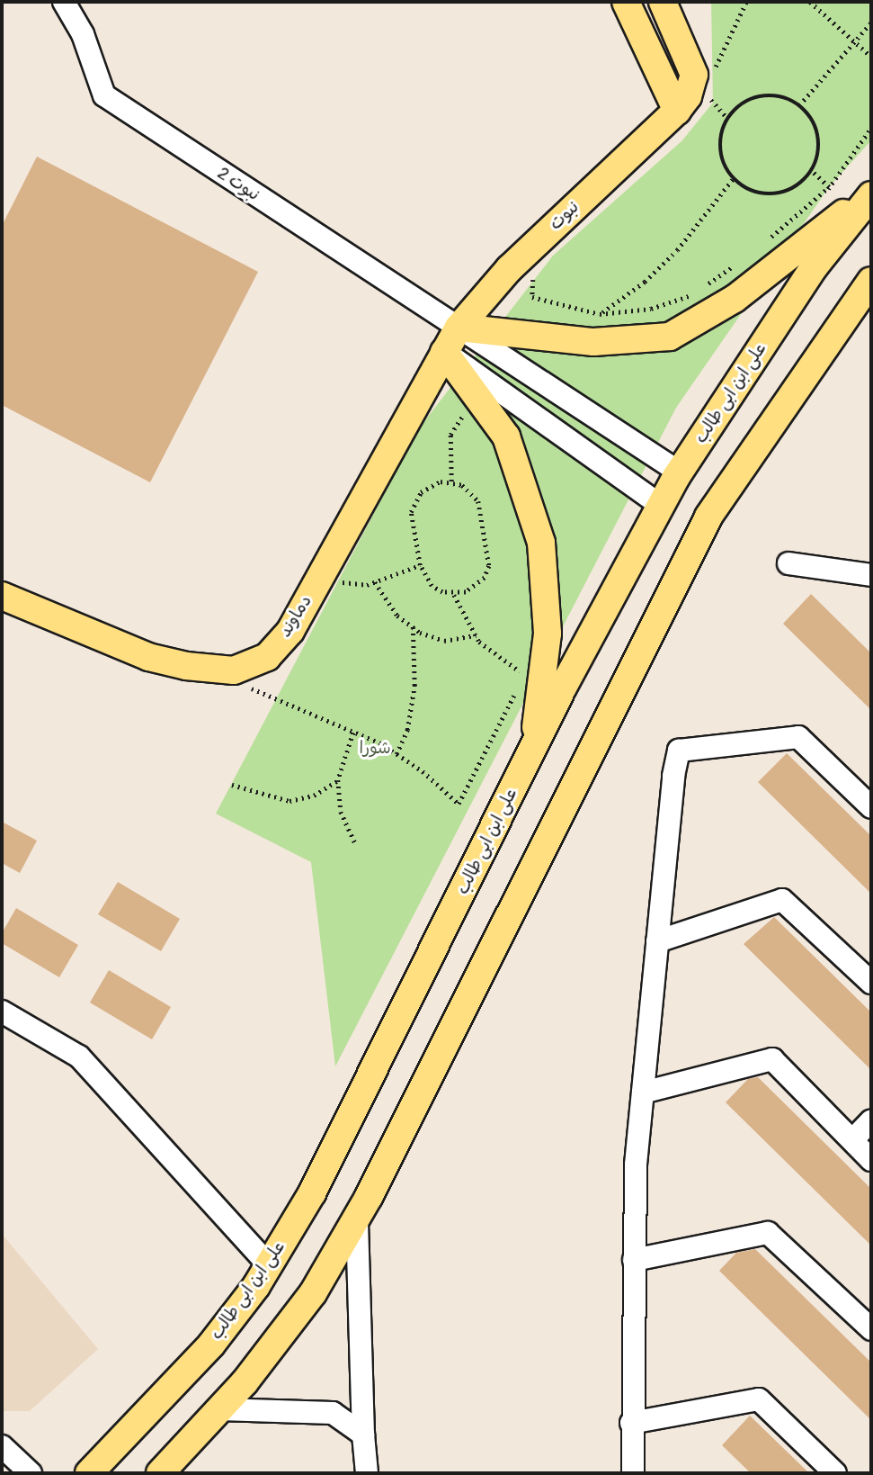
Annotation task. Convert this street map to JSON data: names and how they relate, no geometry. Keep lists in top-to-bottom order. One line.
{"streets":{"main road":["نبوت","علی ابن ابی طالب","دماوند"],"street":["نبوت 2"]},"crossings":[["نبوت 2","نبوت"],["نبوت 2","علی ابن ابی طالب"],["نبوت 2","دماوند"],["نبوت","دماوند"]],"parks":["شورا"]}
